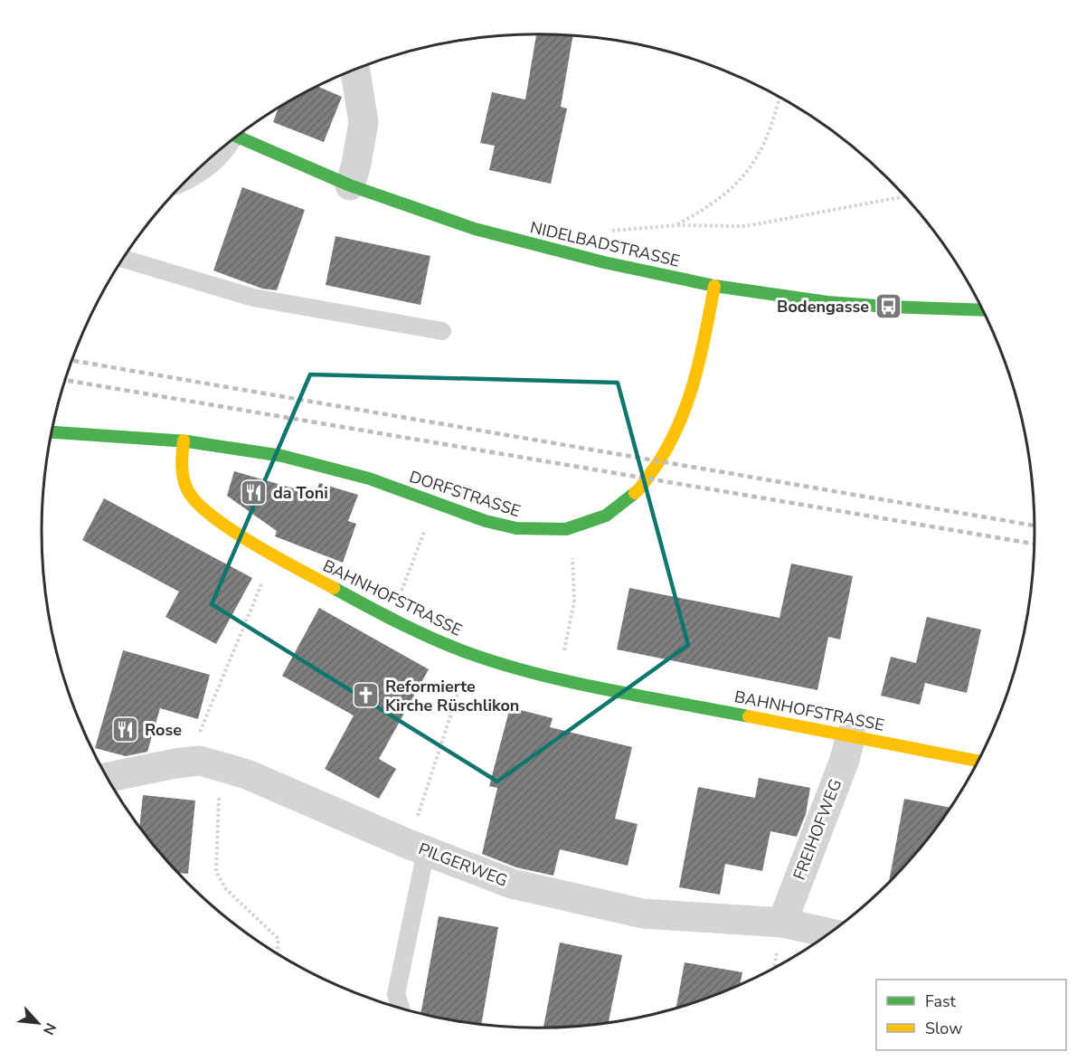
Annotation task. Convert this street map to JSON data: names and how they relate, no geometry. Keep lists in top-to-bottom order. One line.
{"streets":{"street":["NIDELBADSTRASSE","DORFSTRASSE","BAHNHOFSTRASSE","FREIHOFWEG","PILGERWEG"]},"crossings":[["NIDELBADSTRASSE","DORFSTRASSE"],["DORFSTRASSE","BAHNHOFSTRASSE"],["BAHNHOFSTRASSE","FREIHOFWEG"],["FREIHOFWEG","PILGERWEG"]],"places":{"bus stop":["Bodengasse"],"restaurant":["da Toni","Rose"],"church":["Reformierte Kirche Rüschlikon"]},"legend":["Fast","Slow"],"north":"bottom right"}
